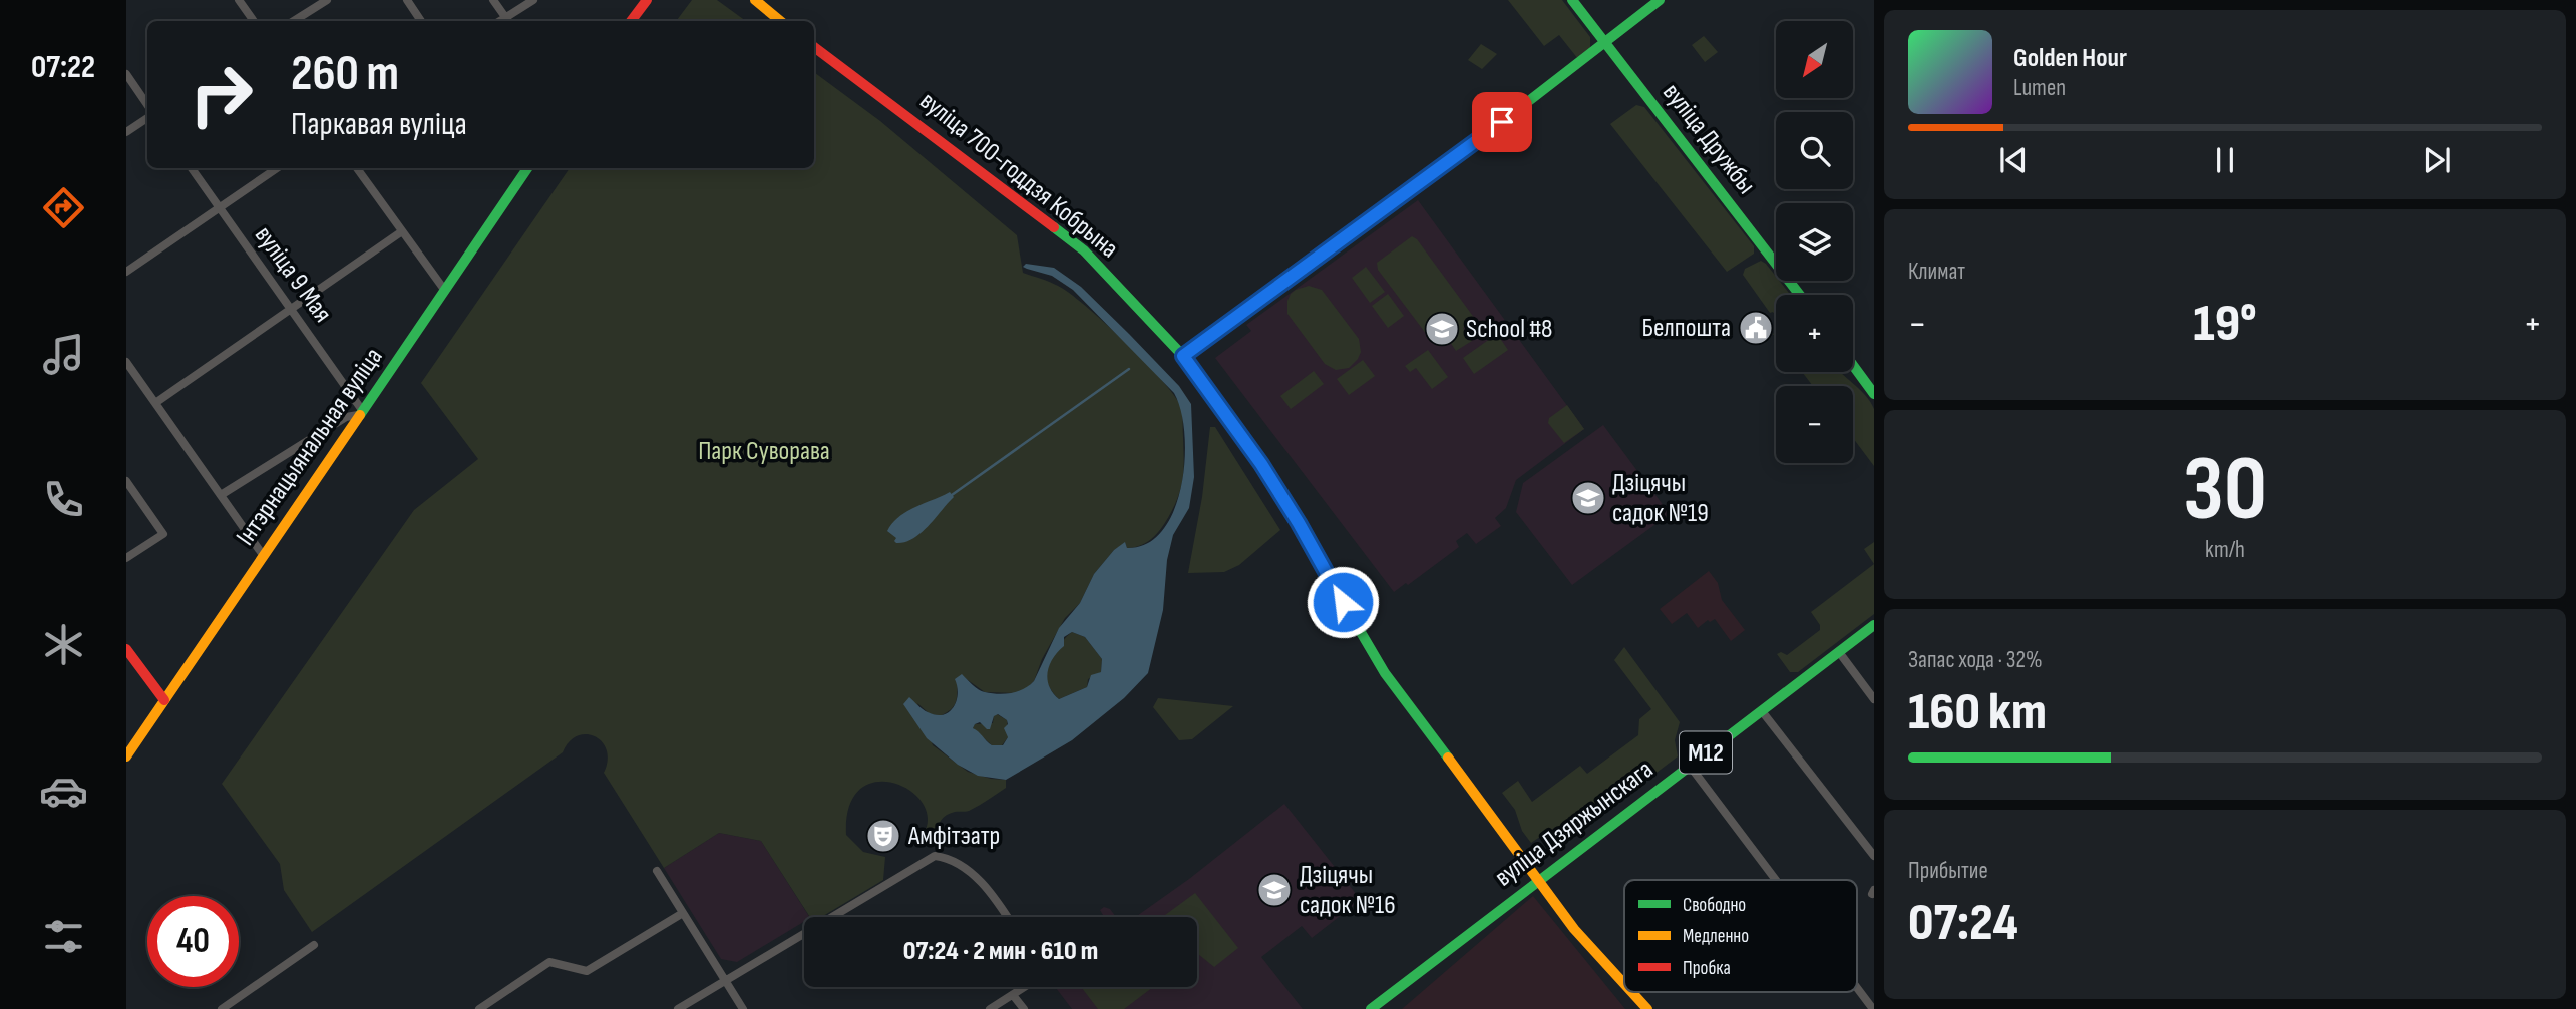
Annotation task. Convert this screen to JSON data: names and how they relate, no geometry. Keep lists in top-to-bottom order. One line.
{"streets":{"main road":["вуліца Дружбы","вуліца 700-годдзя Кобрына","Інтэрнацыянальная вуліца","М12","вуліца Дзяржынскага"],"street":["вуліца 9 Мая"]},"crossings":[["вуліца 700-годдзя Кобрына","вуліца Дзяржынскага"],["вуліца 9 Мая","Інтэрнацыянальная вуліца"]],"parks":["Парк Суворава"],"places":{"public building":["Белпошта"],"school or university":["School #8","Дзіцячы садок №19","Дзіцячы садок №16"],"theatre":["Амфітэатр"]},"legend":["Свободно","Медленно","Пробка"],"north":"bottom left","page":{"tabs":"07:22","map_buttons":["+","−"],"turn":["260 m","Паркавая вуліца"],"song":["Golden Hour","Lumen"],"tile":["Климат",["30","km/h"],["Запас хода · 32%","160 km"],["Прибытие","07:24"]],"heat":["−","19°","+"],"limit":"40","trip":"07:24 · 2 мин · 610 m"}}
